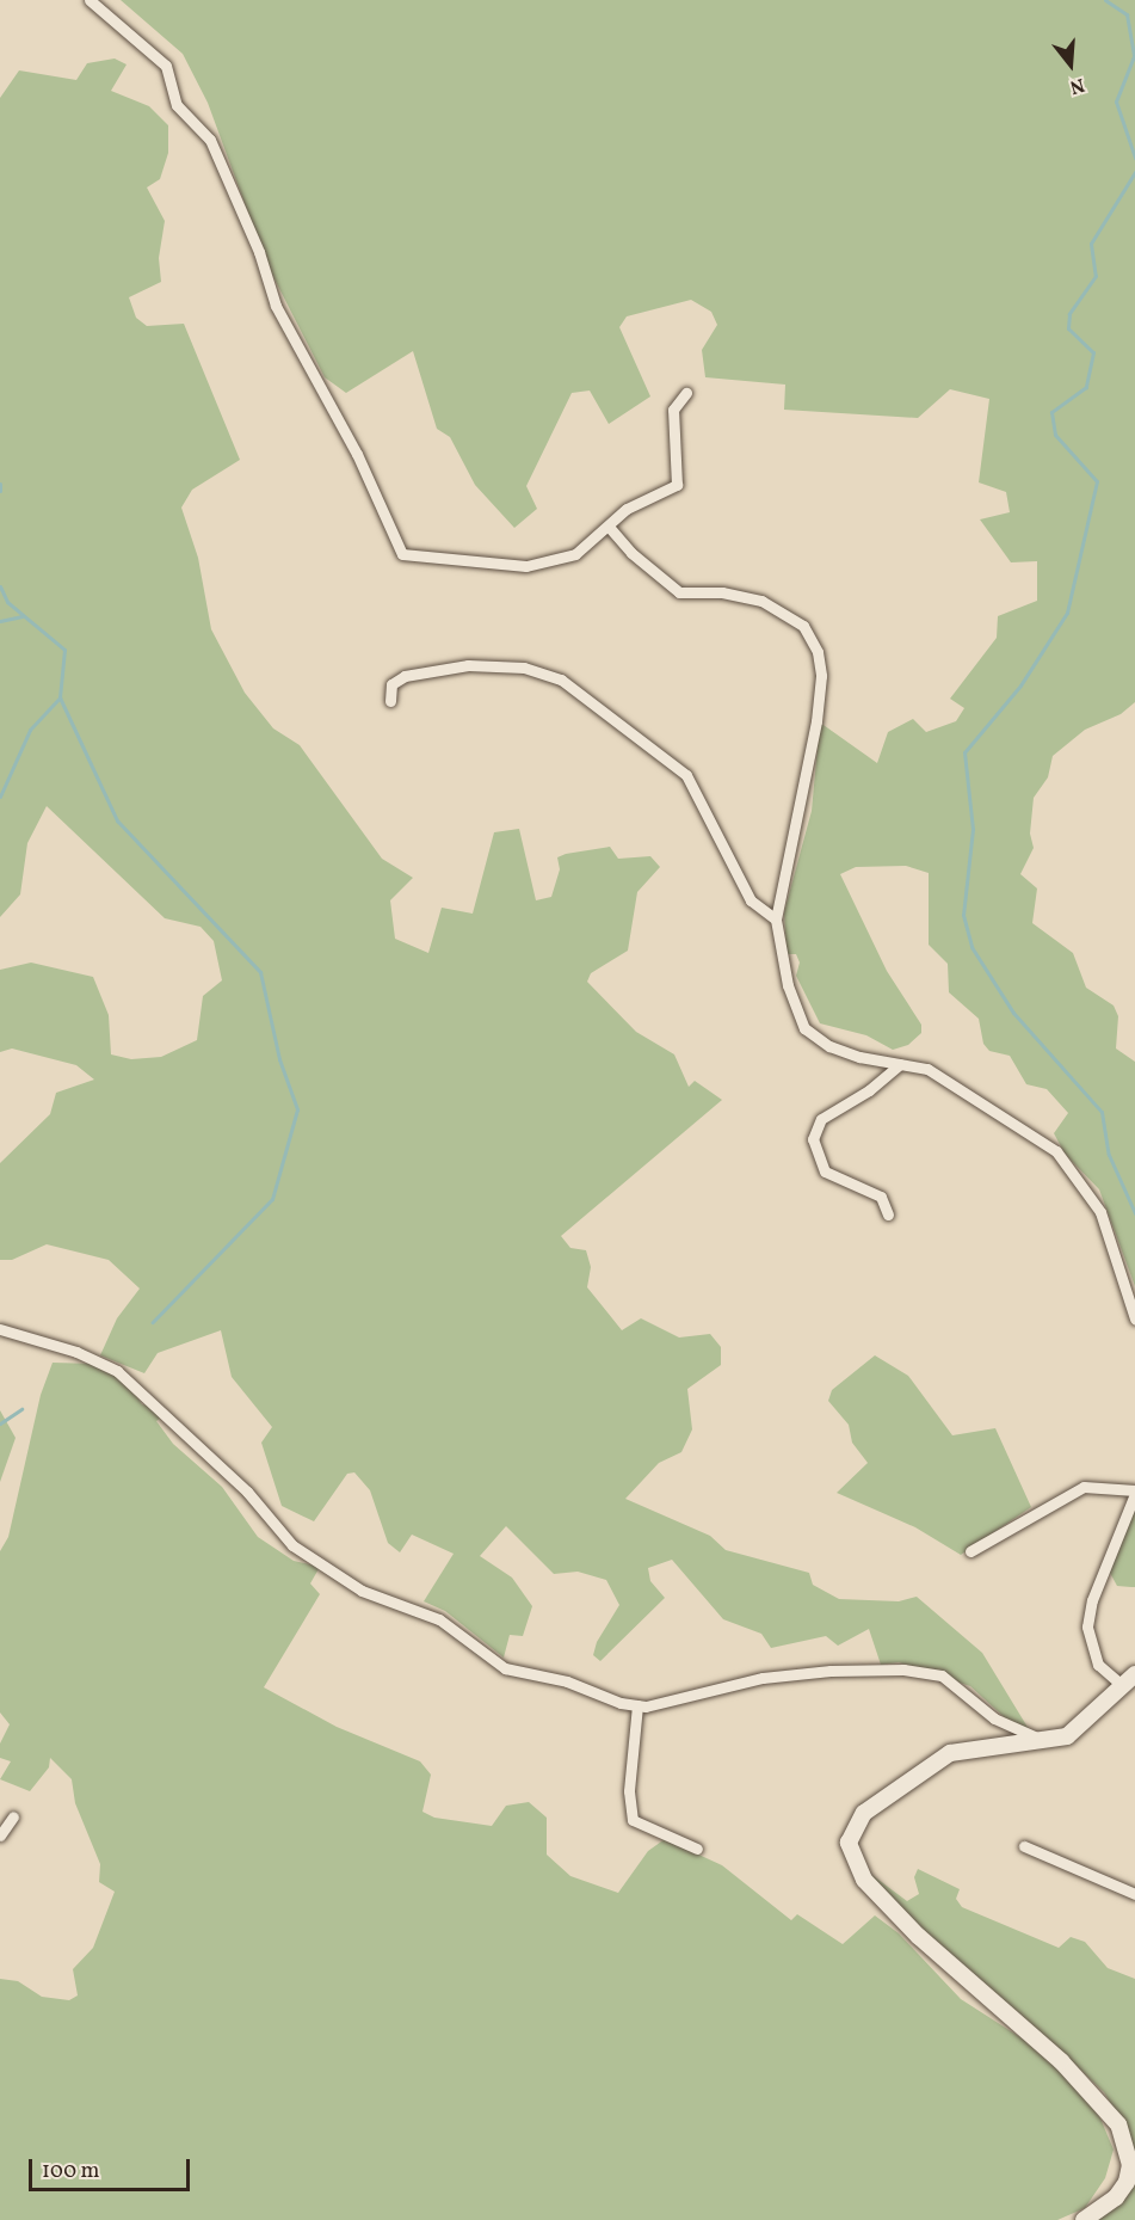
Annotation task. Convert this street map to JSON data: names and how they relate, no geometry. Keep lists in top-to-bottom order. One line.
{"scale_bar":"100 m","north":"bottom"}
